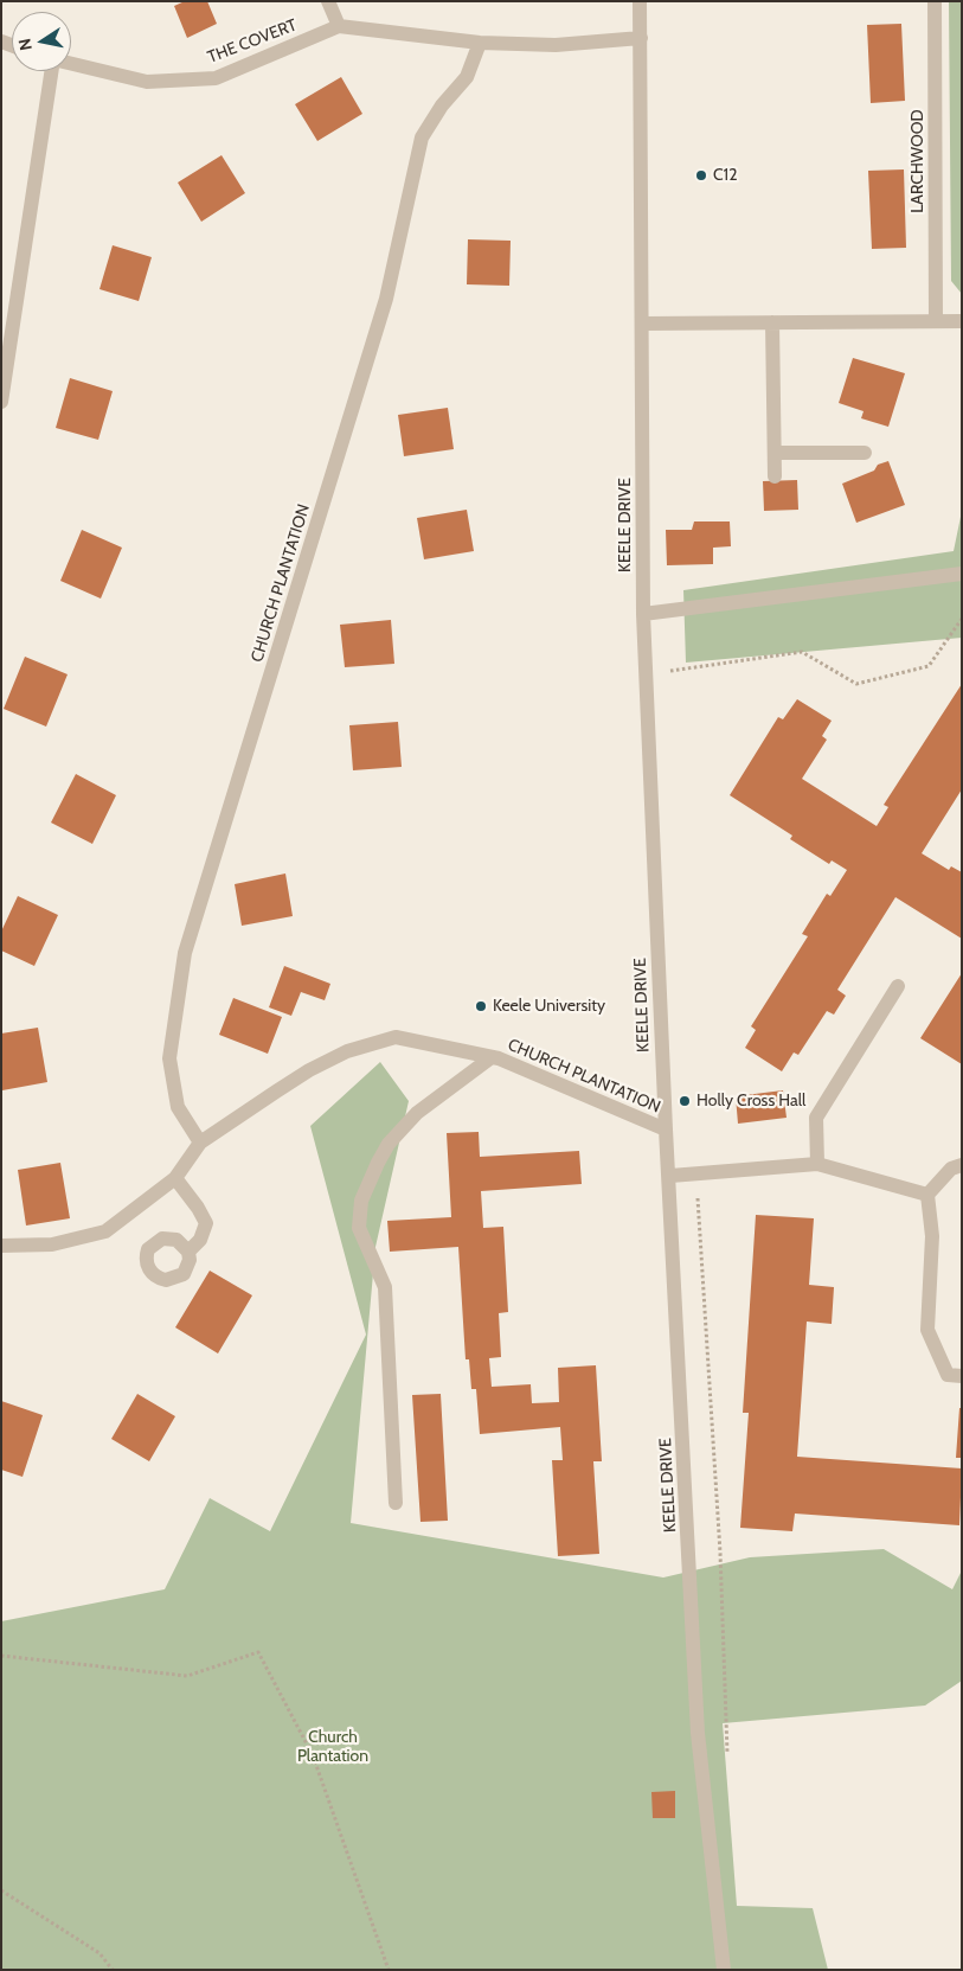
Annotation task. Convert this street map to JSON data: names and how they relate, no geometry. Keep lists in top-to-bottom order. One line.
{"streets":{"street":["THE COVERT","LARCHWOOD","KEELE DRIVE","CHURCH PLANTATION"]},"crossings":[["THE COVERT","KEELE DRIVE"],["THE COVERT","CHURCH PLANTATION"],["KEELE DRIVE","CHURCH PLANTATION"]],"parks":["Church Plantation"],"places":["C12","Keele University","Holly Cross Hall"],"north":"left"}
